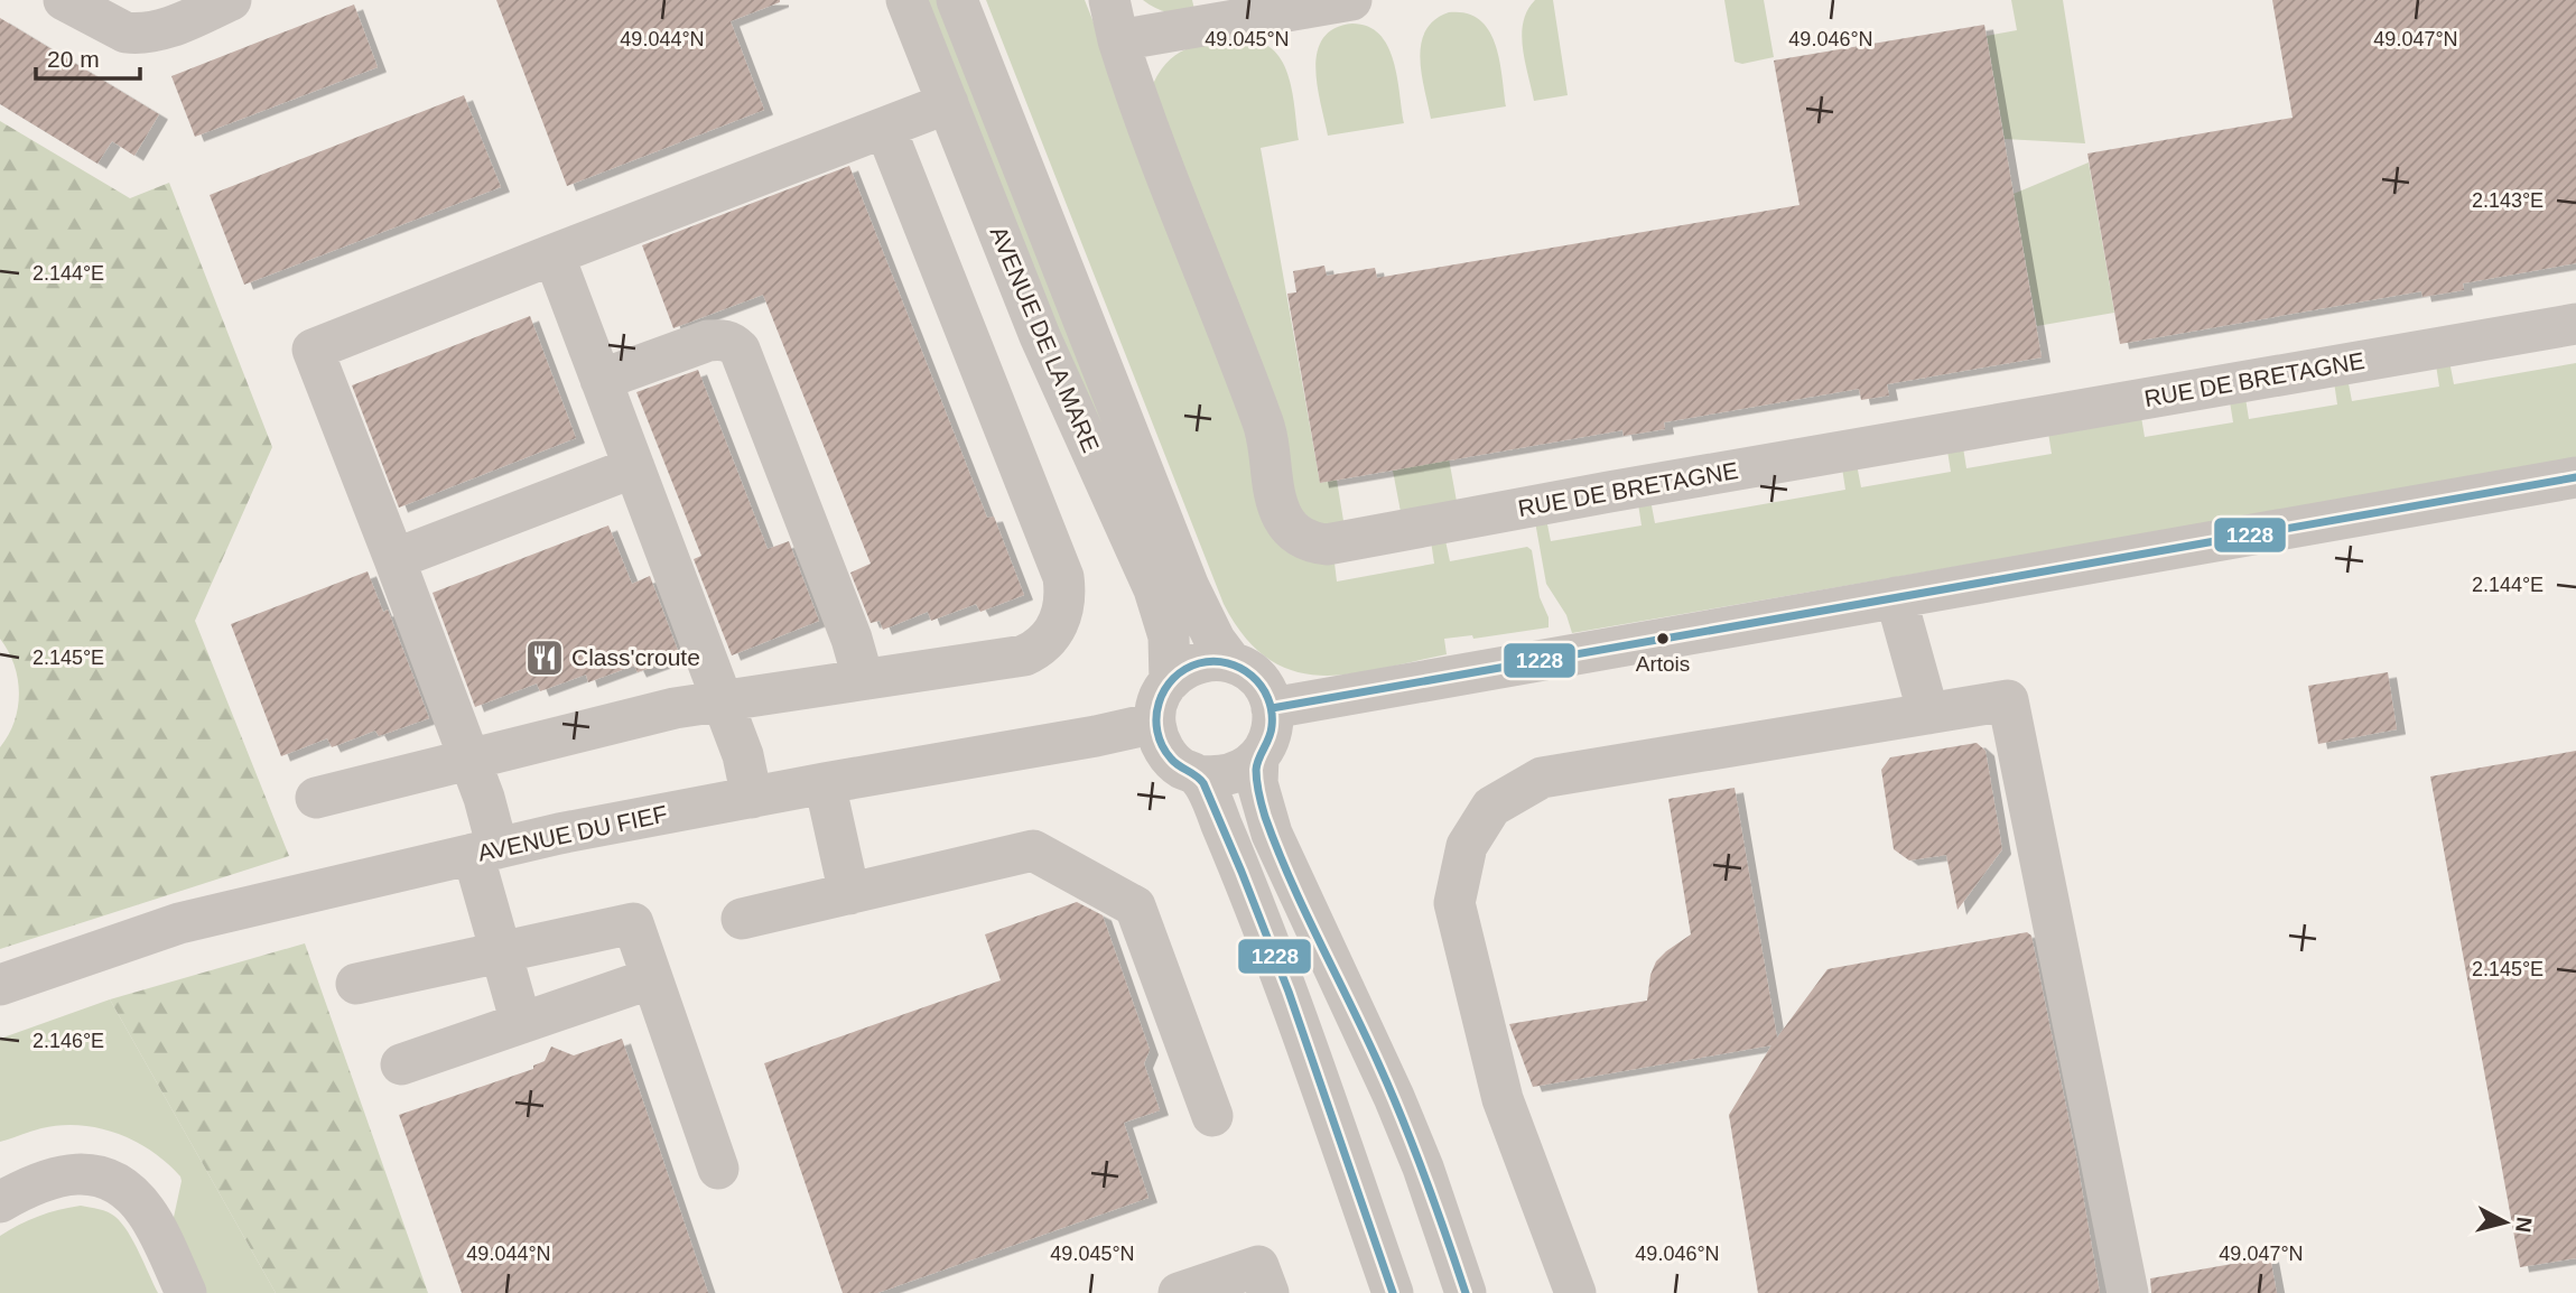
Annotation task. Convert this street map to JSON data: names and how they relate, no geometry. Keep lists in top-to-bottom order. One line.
{"streets":{"street":["AVENUE DE LA MARE","RUE DE BRETAGNE","AVENUE DU FIEF"]},"crossings":[["AVENUE DE LA MARE","AVENUE DU FIEF"]],"places":{"other":["Artois"],"restaurant":["Class'croute"]},"lines":["transit line 1228"],"scale_bar":"20 m","north":"right","coordinates":["49.044°N","49.045°N","49.046°N","49.047°N","2.143°E","2.144°E","2.145°E","2.146°E"]}
